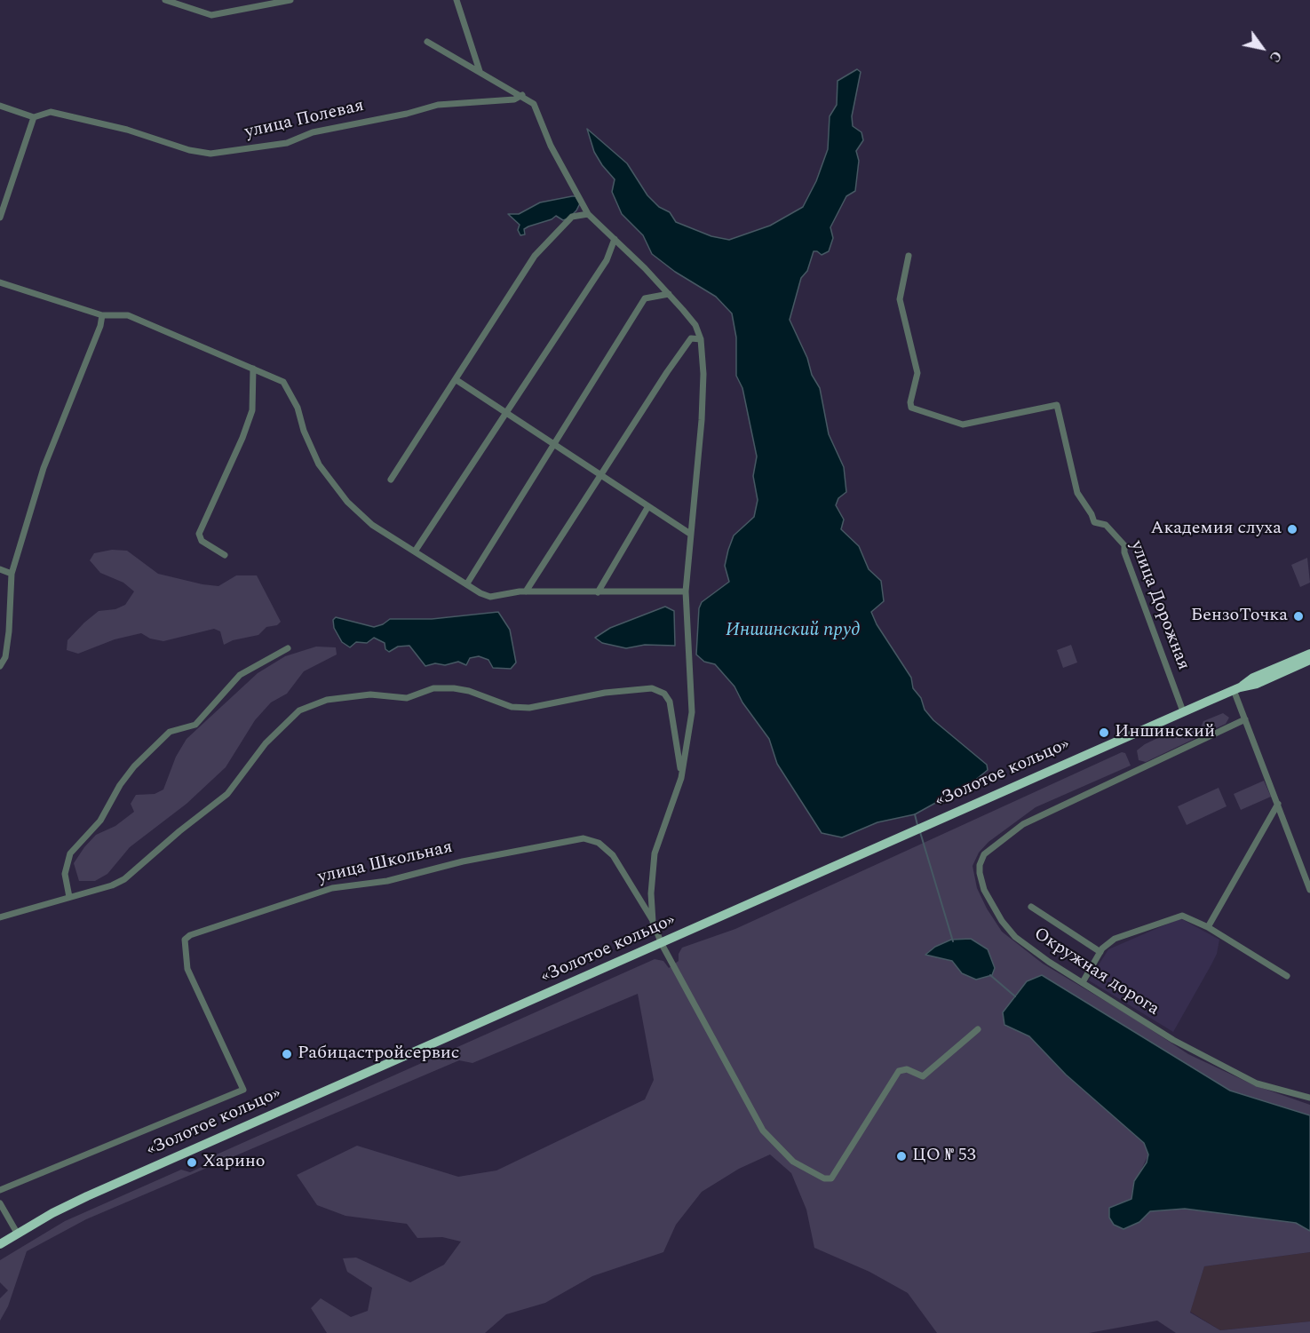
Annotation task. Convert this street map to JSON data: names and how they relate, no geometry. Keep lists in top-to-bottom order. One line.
{"streets":{"highway":["«Золотое кольцо»"],"street":["улица Полевая","улица Дорожная","улица Школьная","Окружная дорога"]},"crossings":[["улица Дорожная","«Золотое кольцо»"]],"water":["Иншинский пруд"],"places":["Академия слуха","БензоТочка","Иншинский","Рабицастройсервис","ЦО № 53","Харино"],"north":"bottom right"}
